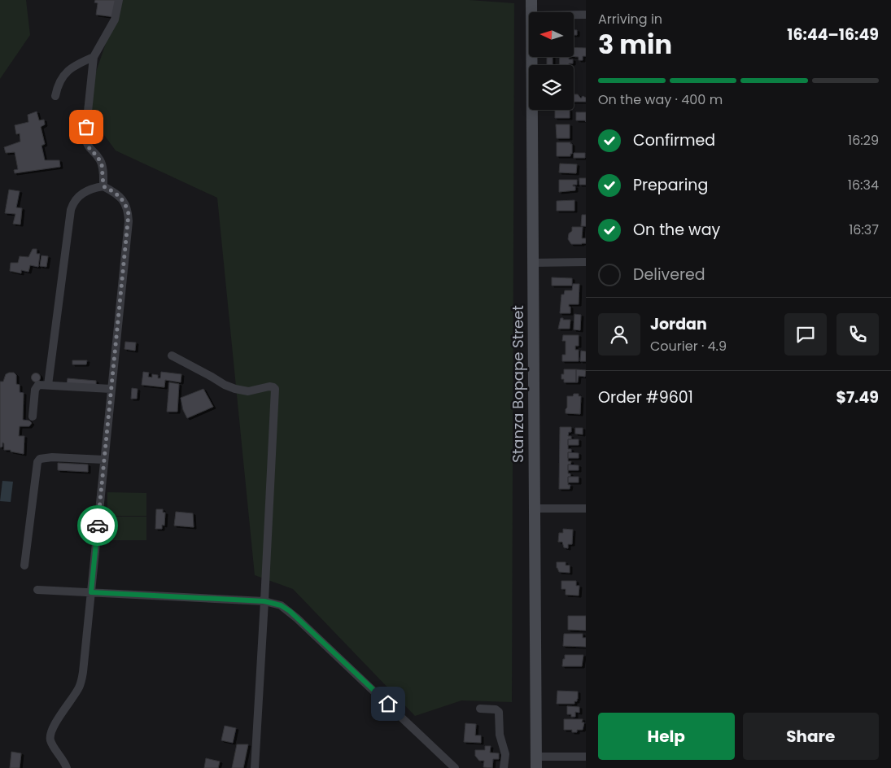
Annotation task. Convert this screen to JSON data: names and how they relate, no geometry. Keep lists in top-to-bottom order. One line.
{"streets":{"main road":["Stanza Bopape Street"]},"north":"left","page":{"heading":["3 min","Arriving in","16:44–16:49"],"panel":["Jordan","Courier · 4.9","Order #9601","$7.49"],"bar":"On the way · 400 m","list":[["Confirmed","16:29"],["Preparing","16:34"],["On the way","16:37"],"Delivered"],"buttons":["Help","Share"]}}
